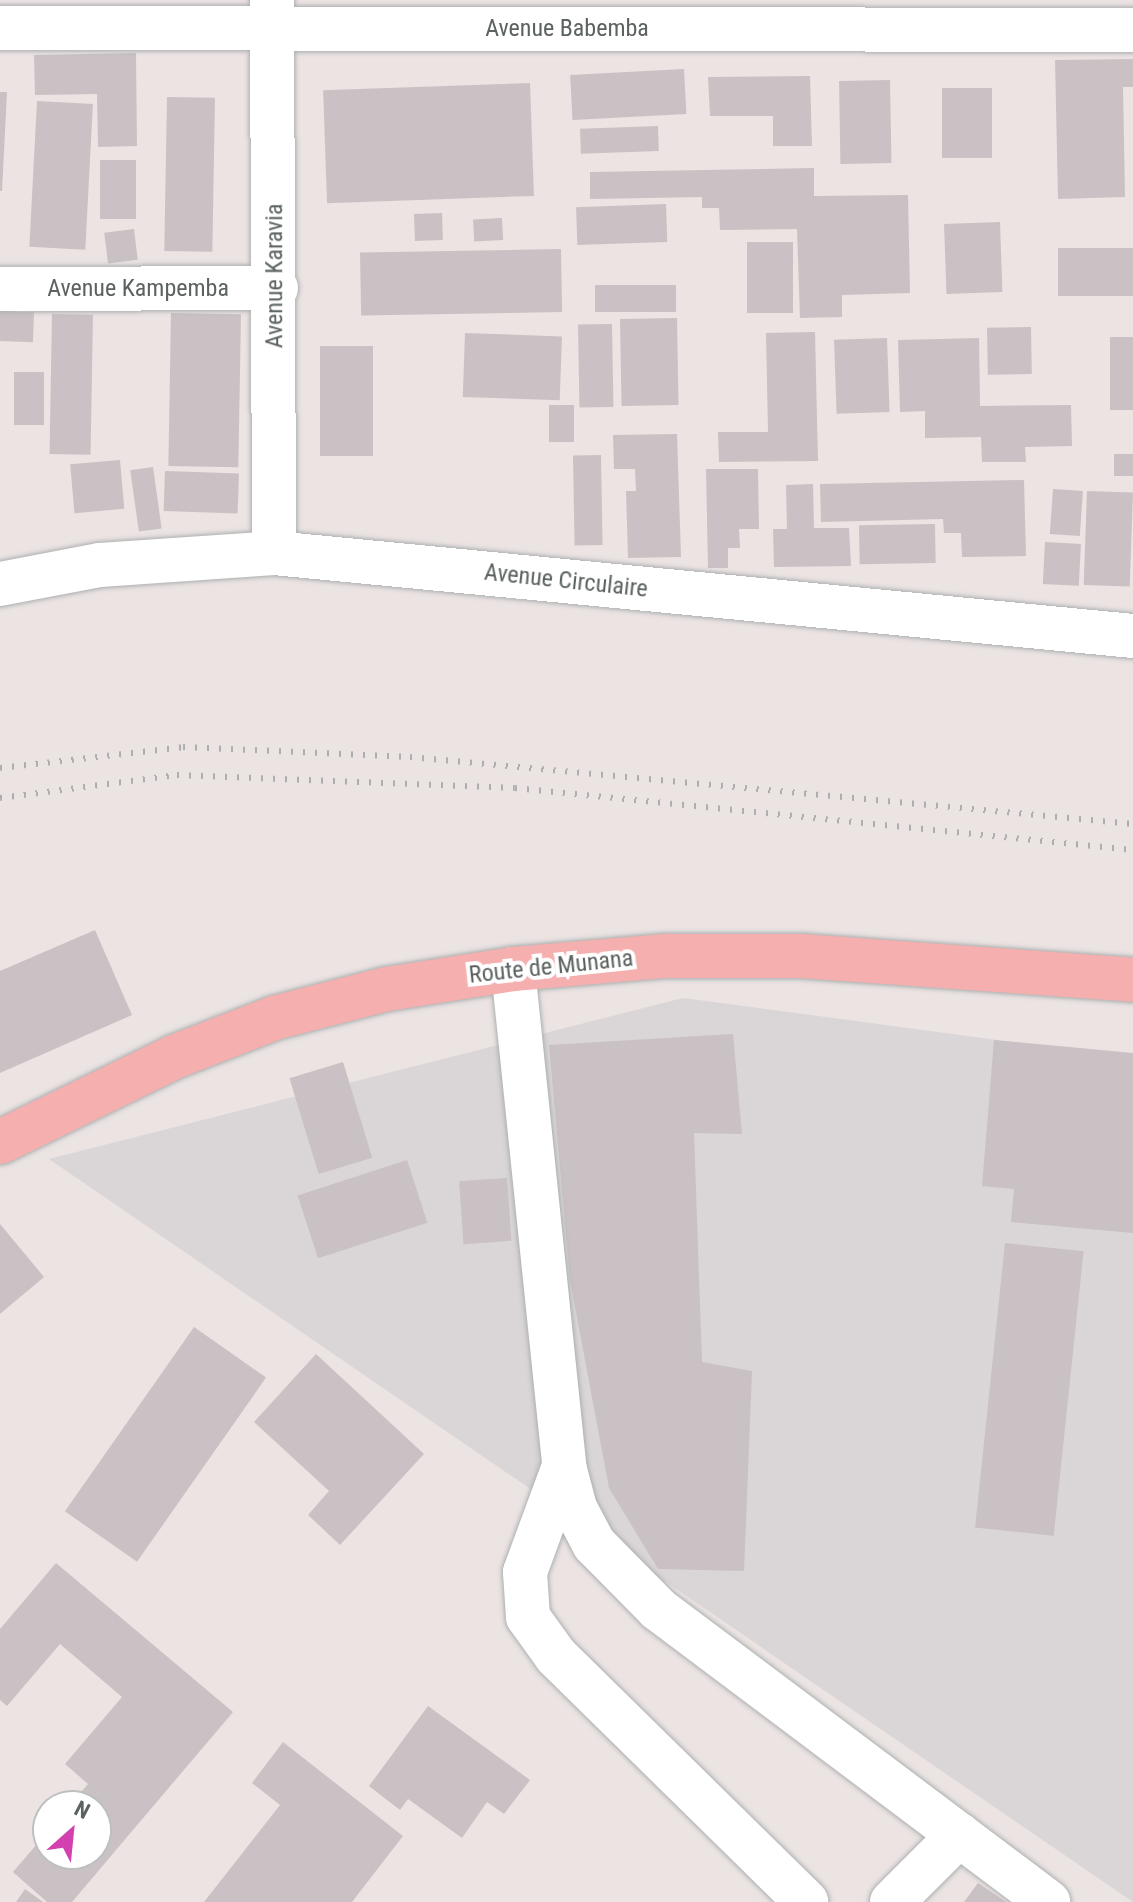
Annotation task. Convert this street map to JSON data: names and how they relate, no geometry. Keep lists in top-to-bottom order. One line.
{"streets":{"main road":["Route de Munana"],"street":["Avenue Babemba","Avenue Karavia","Avenue Kampemba","Avenue Circulaire"]},"crossings":[["Avenue Babemba","Avenue Karavia"],["Avenue Karavia","Avenue Kampemba"],["Avenue Karavia","Avenue Circulaire"]],"north":"top right"}
